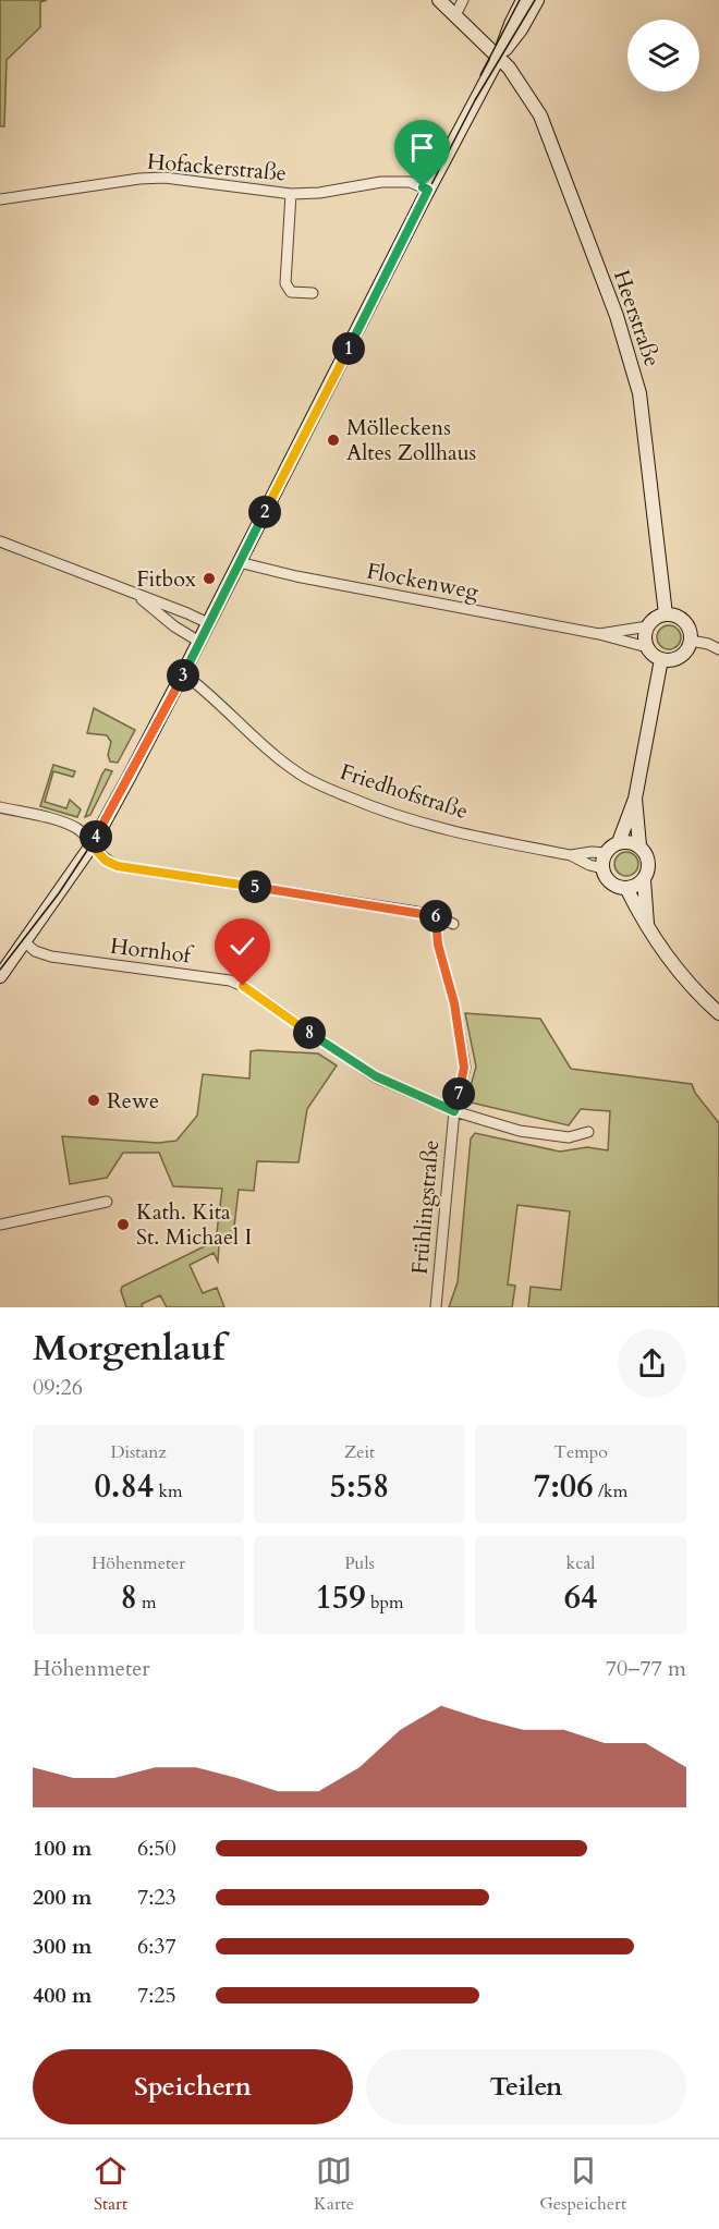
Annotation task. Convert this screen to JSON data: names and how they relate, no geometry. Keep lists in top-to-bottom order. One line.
{"streets":{"street":["Hofackerstraße","Heerstraße","Flockenweg","Friedhofstraße","Hornhof","Frühlingstraße"]},"crossings":[["Heerstraße","Flockenweg"],["Hornhof","Frühlingstraße"]],"places":["Mölleckens Altes Zollhaus","Fitbox","Rewe","Kath. Kita St. Michael I"],"page":{"pins":["1","2","3","4","5","6","8","7"],"heading":["Morgenlauf","09:26"],"stats":[["Distanz","0.84 km"],["Zeit","5:58"],["Tempo","7:06 /km"],["Höhenmeter","8 m"],["Puls","159 bpm"],["kcal","64"]],"chart":["Höhenmeter","70–77 m"],"list":[{"name":"100 m","note":"6:50"},{"name":"200 m","note":"7:23"},{"name":"300 m","note":"6:37"},{"name":"400 m","note":"7:25"}],"buttons":["Speichern","Teilen"],"tabs":["Start","Karte","Gespeichert"]}}
